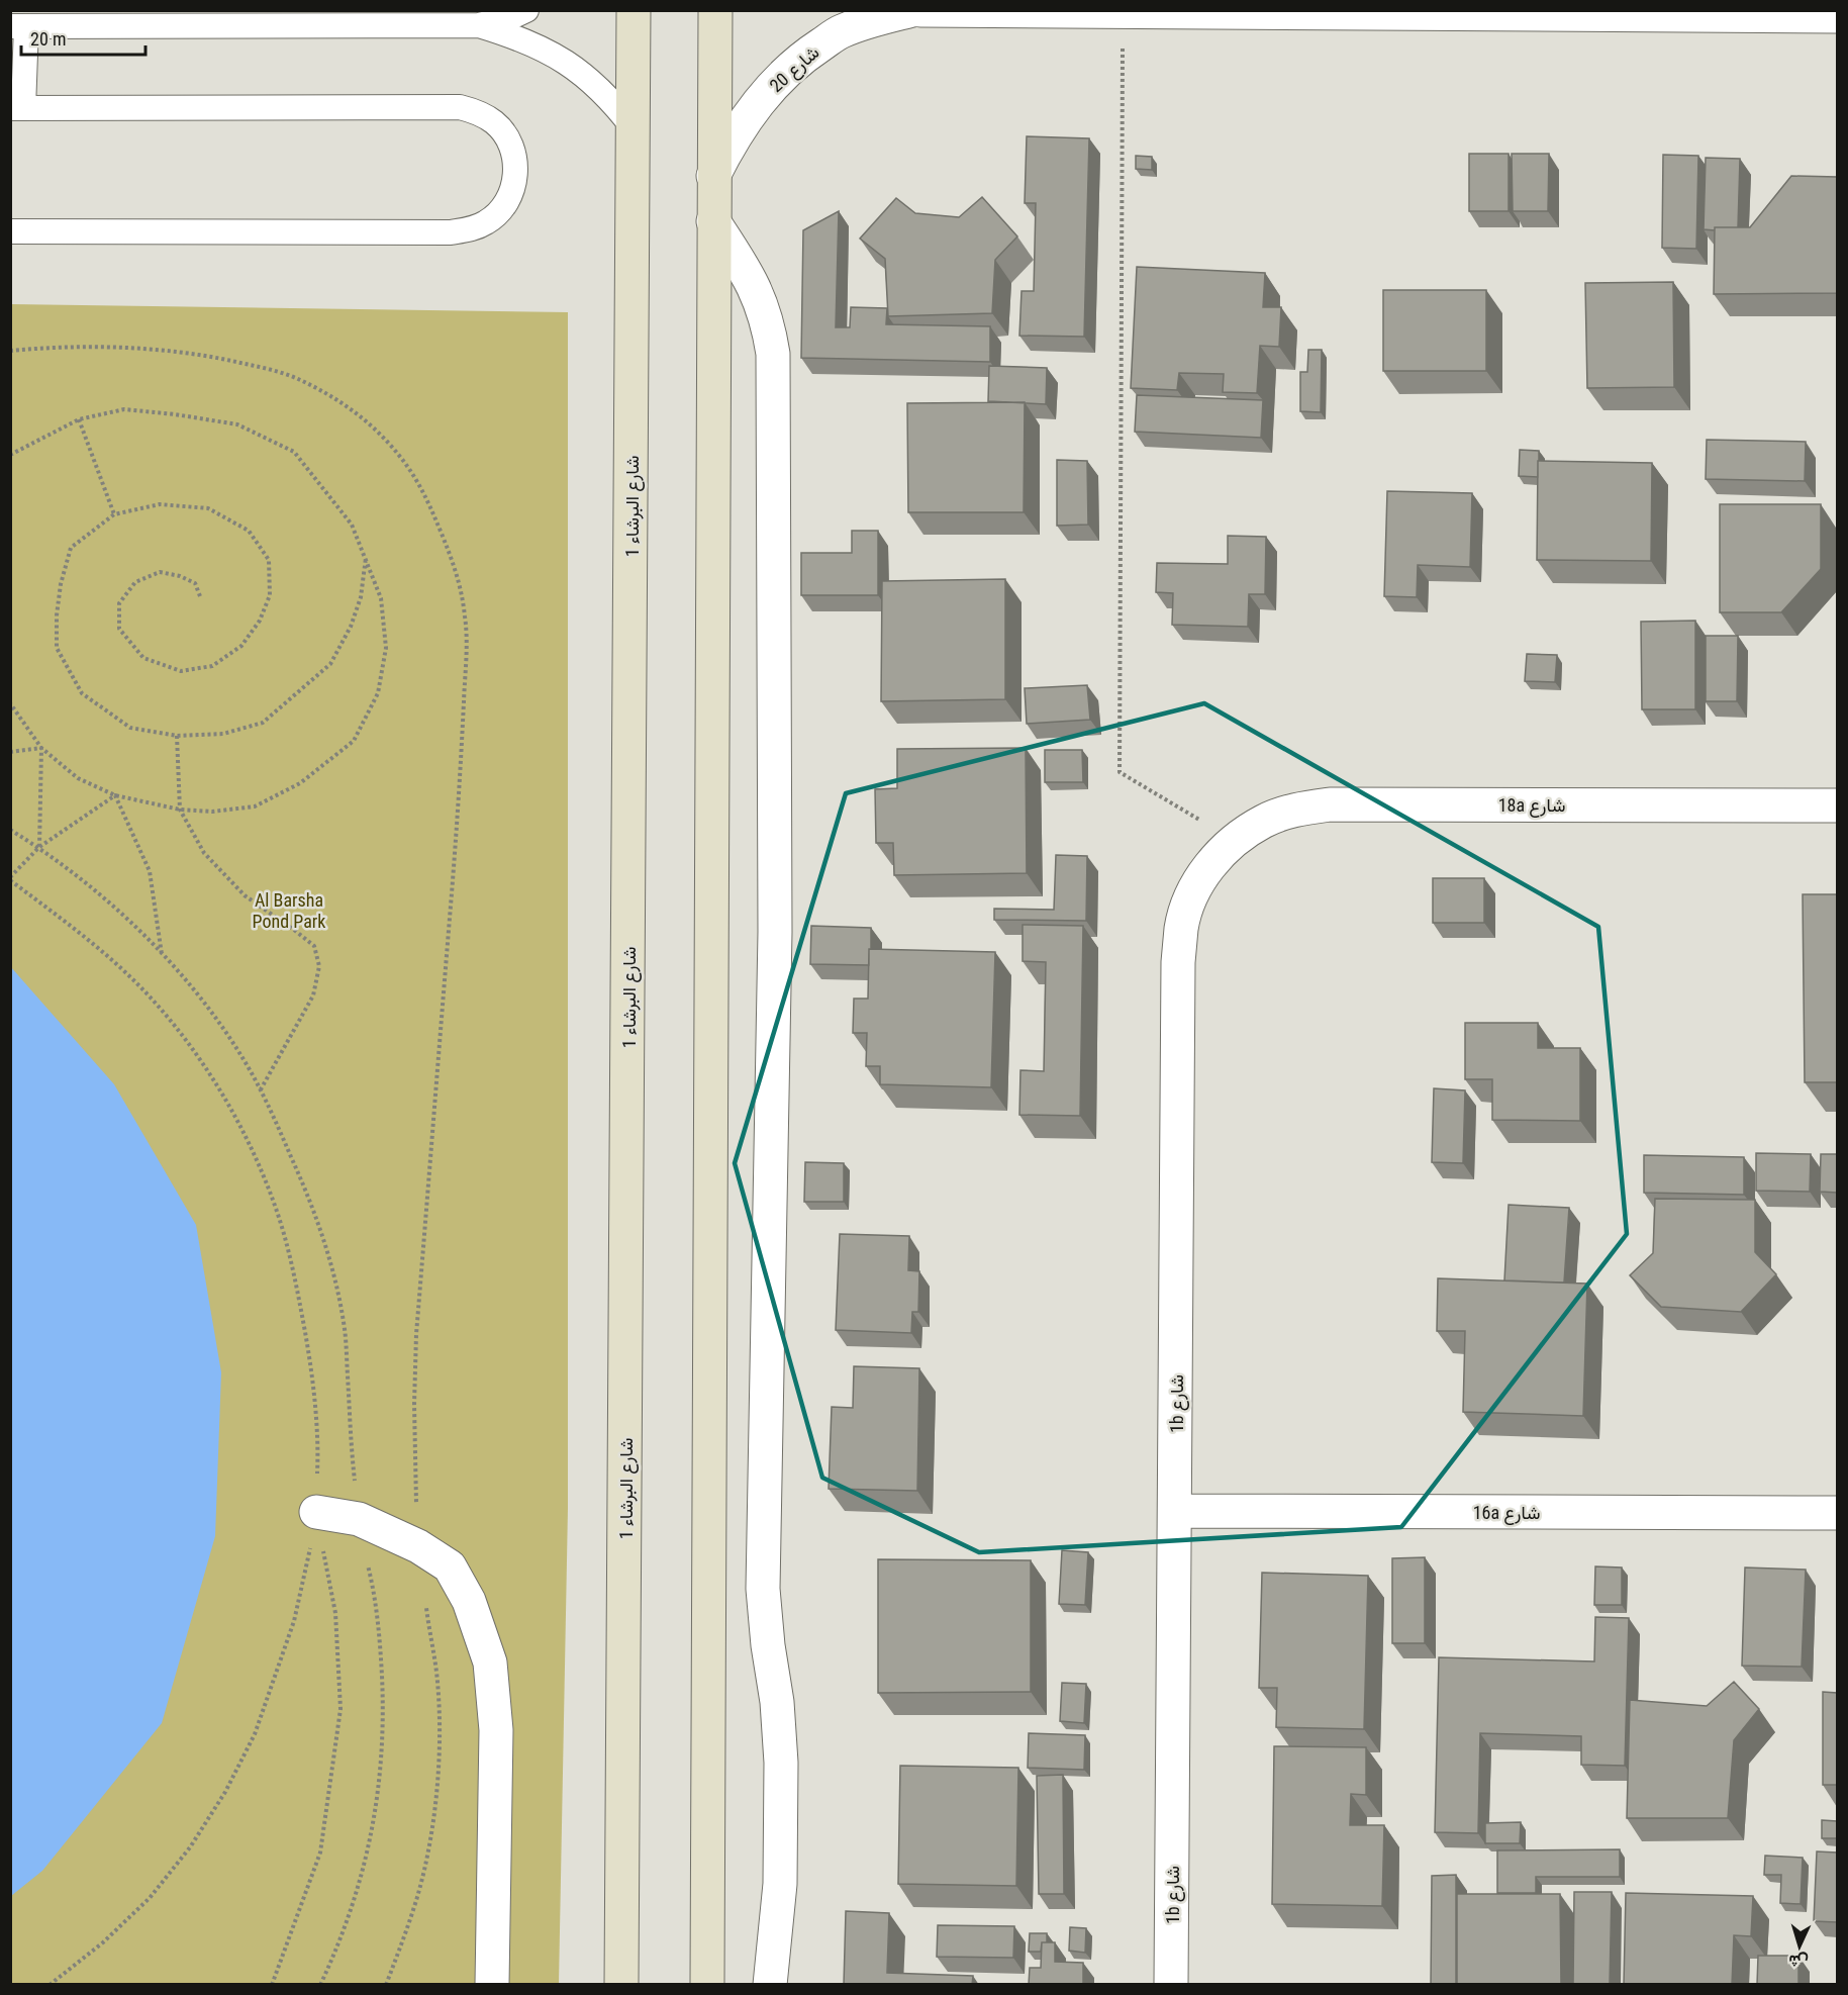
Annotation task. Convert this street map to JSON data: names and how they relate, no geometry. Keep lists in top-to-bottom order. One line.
{"streets":{"street":["شارع 20","شارع البرشاء 1","18a شارع","1b شارع","16a شارع"]},"crossings":[["18a شارع","1b شارع"],["1b شارع","16a شارع"]],"parks":["Al Barsha Pond Park"],"scale_bar":"20 m","north":"bottom"}
